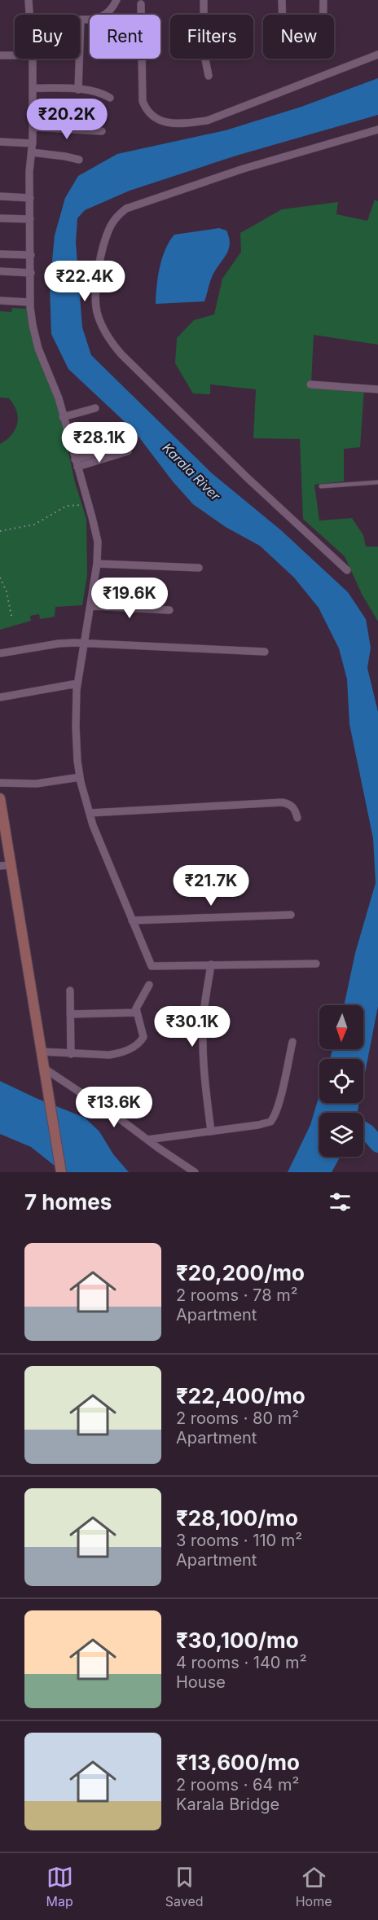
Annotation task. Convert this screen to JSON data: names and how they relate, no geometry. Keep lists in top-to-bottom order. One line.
{"water":["Karala River"],"north":"bottom","page":{"chip":["Buy","Rent","Filters","New"],"price":["₹20.2K","₹22.4K","₹28.1K","₹19.6K","₹21.7K","₹30.1K","₹13.6K"],"heading":"7 homes","list":[{"name":"₹20,200/mo","note":"2 rooms · 78 m² · Apartment"},{"name":"₹22,400/mo","note":"2 rooms · 80 m² · Apartment"},{"name":"₹28,100/mo","note":"3 rooms · 110 m² · Apartment"},{"name":"₹30,100/mo","note":"4 rooms · 140 m² · House"},{"name":"₹13,600/mo","note":"2 rooms · 64 m² · Karala Bridge"}],"tabs":["Map","Saved","Home"]}}
